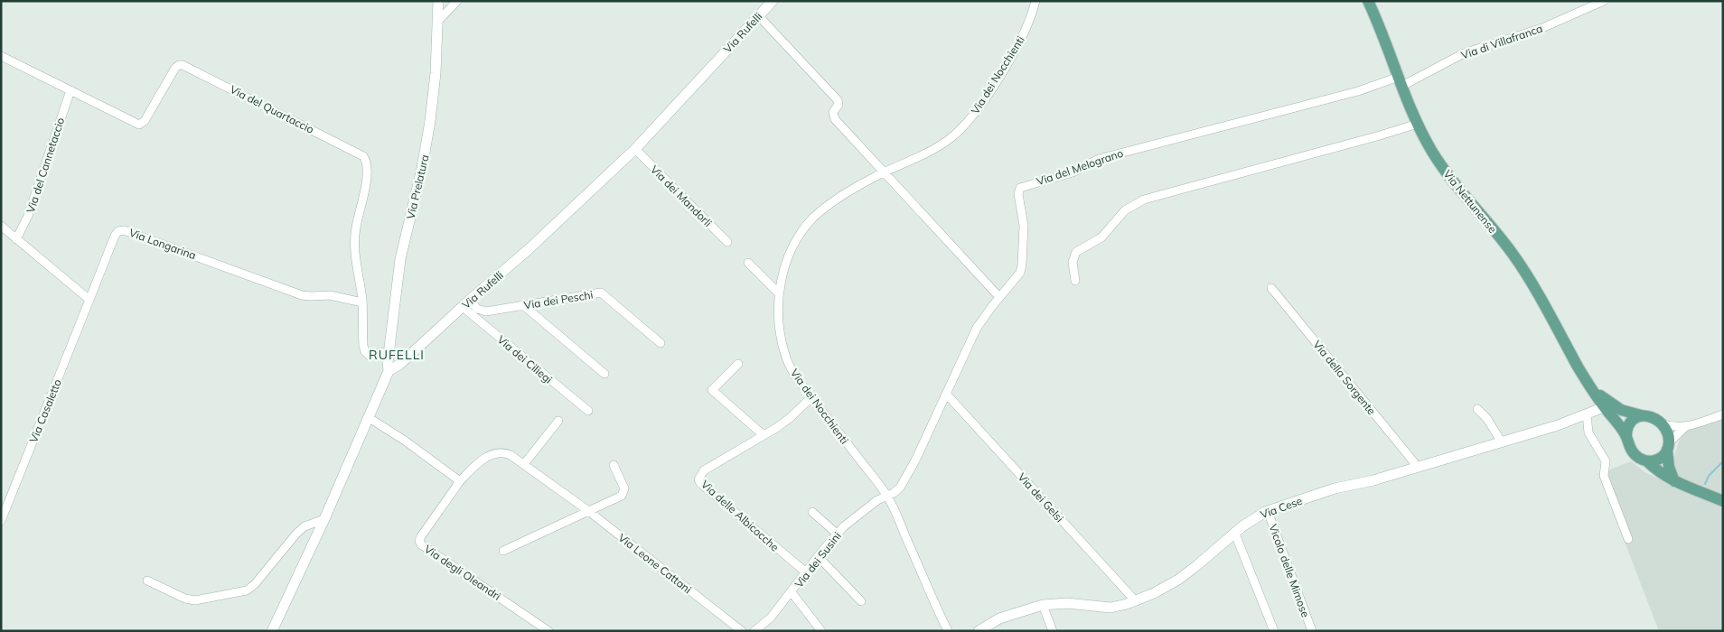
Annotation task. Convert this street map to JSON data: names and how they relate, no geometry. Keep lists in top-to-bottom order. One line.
{"streets":{"main road":["Via Nettunense"],"street":["Via Rufelli","Via di Villafranca","Via dei Nocchienti","Via del Quartaccio","Via del Cannetaccio","Via del Melograno","Via Prelatura","Via dei Mandorli","Via Longarina","Via dei Peschi","Via dei Ciliegi","Via della Sorgente","Via Casaletto","Via dei Gelsi","Via Cese","Via delle Albicocche","Via dei Susini","Via Leone Cattani","Vicolo delle Mimose","Via degli Oleandri"]},"crossings":[["Via Rufelli","Via Prelatura"],["Via Rufelli","Via dei Mandorli"],["Via Rufelli","Via dei Peschi"],["Via Rufelli","Via dei Ciliegi"],["Via di Villafranca","Via del Melograno"],["Via di Villafranca","Via Nettunense"],["Via dei Nocchienti","Via del Melograno"],["Via dei Nocchienti","Via delle Albicocche"],["Via dei Nocchienti","Via dei Susini"],["Via del Quartaccio","Via del Cannetaccio"],["Via del Quartaccio","Via Prelatura"],["Via del Quartaccio","Via Longarina"],["Via del Melograno","Via Nettunense"],["Via del Melograno","Via dei Gelsi"],["Via del Melograno","Via dei Susini"],["Via Nettunense","Via Cese"],["Via Longarina","Via Casaletto"],["Via dei Peschi","Via dei Ciliegi"],["Via della Sorgente","Via Cese"],["Via dei Gelsi","Via Cese"],["Via Cese","Vicolo delle Mimose"],["Via delle Albicocche","Via dei Susini"],["Via Leone Cattani","Via degli Oleandri"]],"districts":["RUFELLI"]}
